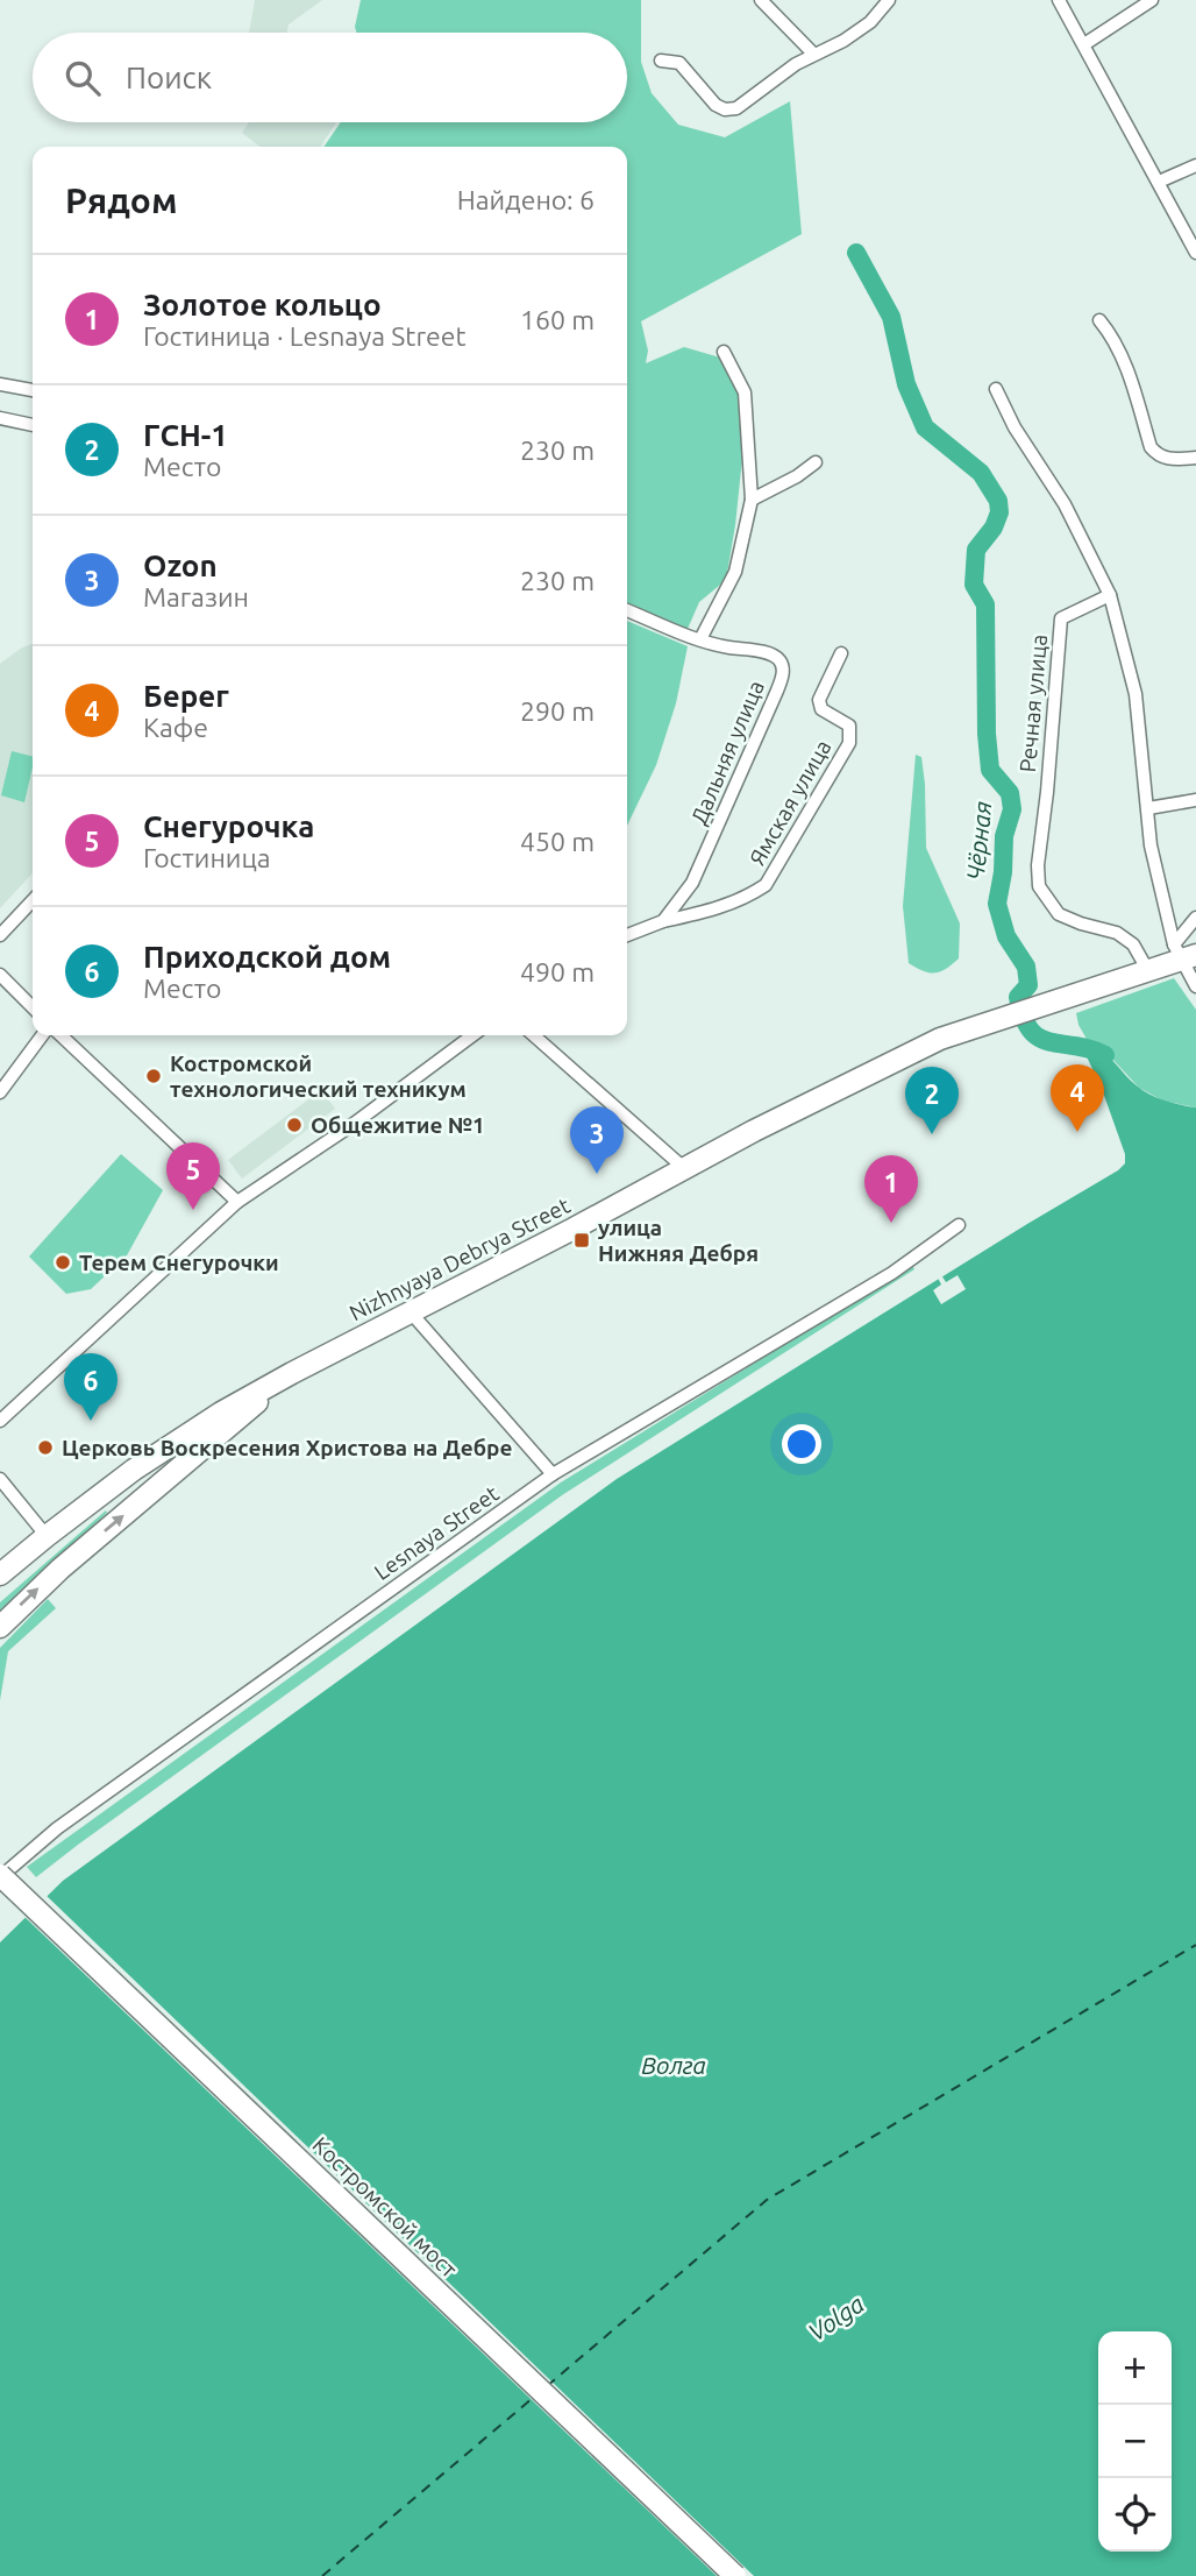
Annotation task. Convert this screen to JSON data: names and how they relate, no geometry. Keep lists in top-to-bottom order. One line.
{"streets":{"highway":["Nizhnyaya Debrya Street","Костромской мост"],"street":["Речная улица","Дальняя улица","Ямская улица","Lesnaya Street"]},"crossings":[["Речная улица","Nizhnyaya Debrya Street"],["Дальняя улица","Ямская улица"],["Lesnaya Street","Костромской мост"]],"water":["Чёрная","Волга","Volga"],"places":{"other":["Костромской технологический техникум","Общежитие №1","Терем Cнегурочки","Церковь Воскресения Христова на Дебре"],"transit":["улица Нижняя Дебря"]},"page":{"search":"Поиск","heading":["Рядом","Найдено: 6"],"list":[{"mark":"1","name":"Золотое кольцо","note":"Гостиница · Lesnaya Street","value":"160 m"},{"mark":"2","name":"ГСН-1","note":"Место","value":"230 m"},{"mark":"3","name":"Ozon","note":"Магазин","value":"230 m"},{"mark":"4","name":"Берег","note":"Кафе","value":"290 m"},{"mark":"5","name":"Снегурочка","note":"Гостиница","value":"450 m"},{"mark":"6","name":"Приходской дом","note":"Место","value":"490 m"}],"pins":["4","2","3","5","1","6"],"map_buttons":["+","−"]}}
